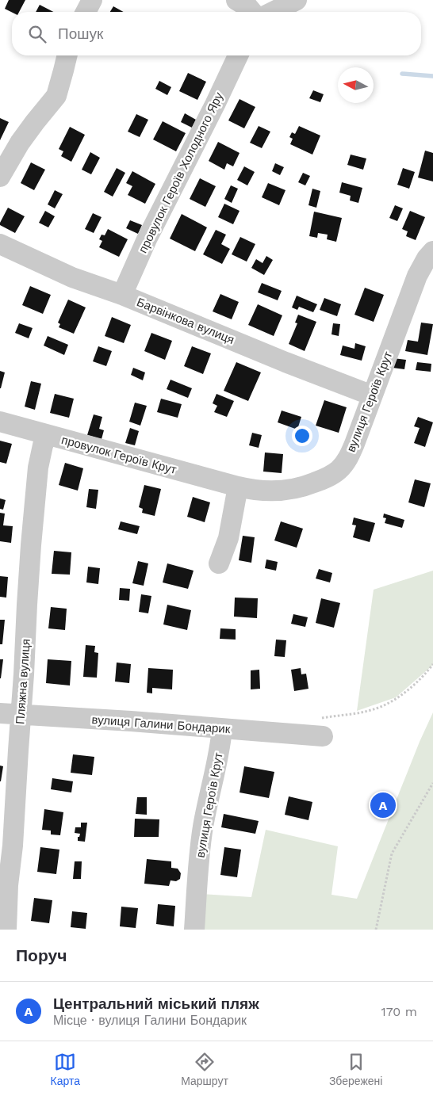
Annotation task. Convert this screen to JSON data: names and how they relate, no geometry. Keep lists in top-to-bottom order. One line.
{"streets":{"street":["провулок Героїв Холодного Яру","Барвінкова вулиця","вулиця Героїв Крут","провулок Героїв Крут","Пляжна вулиця","вулиця Галини Бондарик"]},"crossings":[["провулок Героїв Холодного Яру","Барвінкова вулиця"],["Барвінкова вулиця","вулиця Героїв Крут"],["вулиця Героїв Крут","провулок Героїв Крут"],["вулиця Героїв Крут","вулиця Галини Бондарик"],["провулок Героїв Крут","Пляжна вулиця"],["Пляжна вулиця","вулиця Галини Бондарик"]],"north":"left","page":{"search":"Пошук","pins":"A","heading":"Поруч","list":[{"mark":"A","name":"Центральний міський пляж","note":"Місце · вулиця Галини Бондарик","value":"170 m"}],"nav":["Карта","Маршрут","Збережені"]}}
